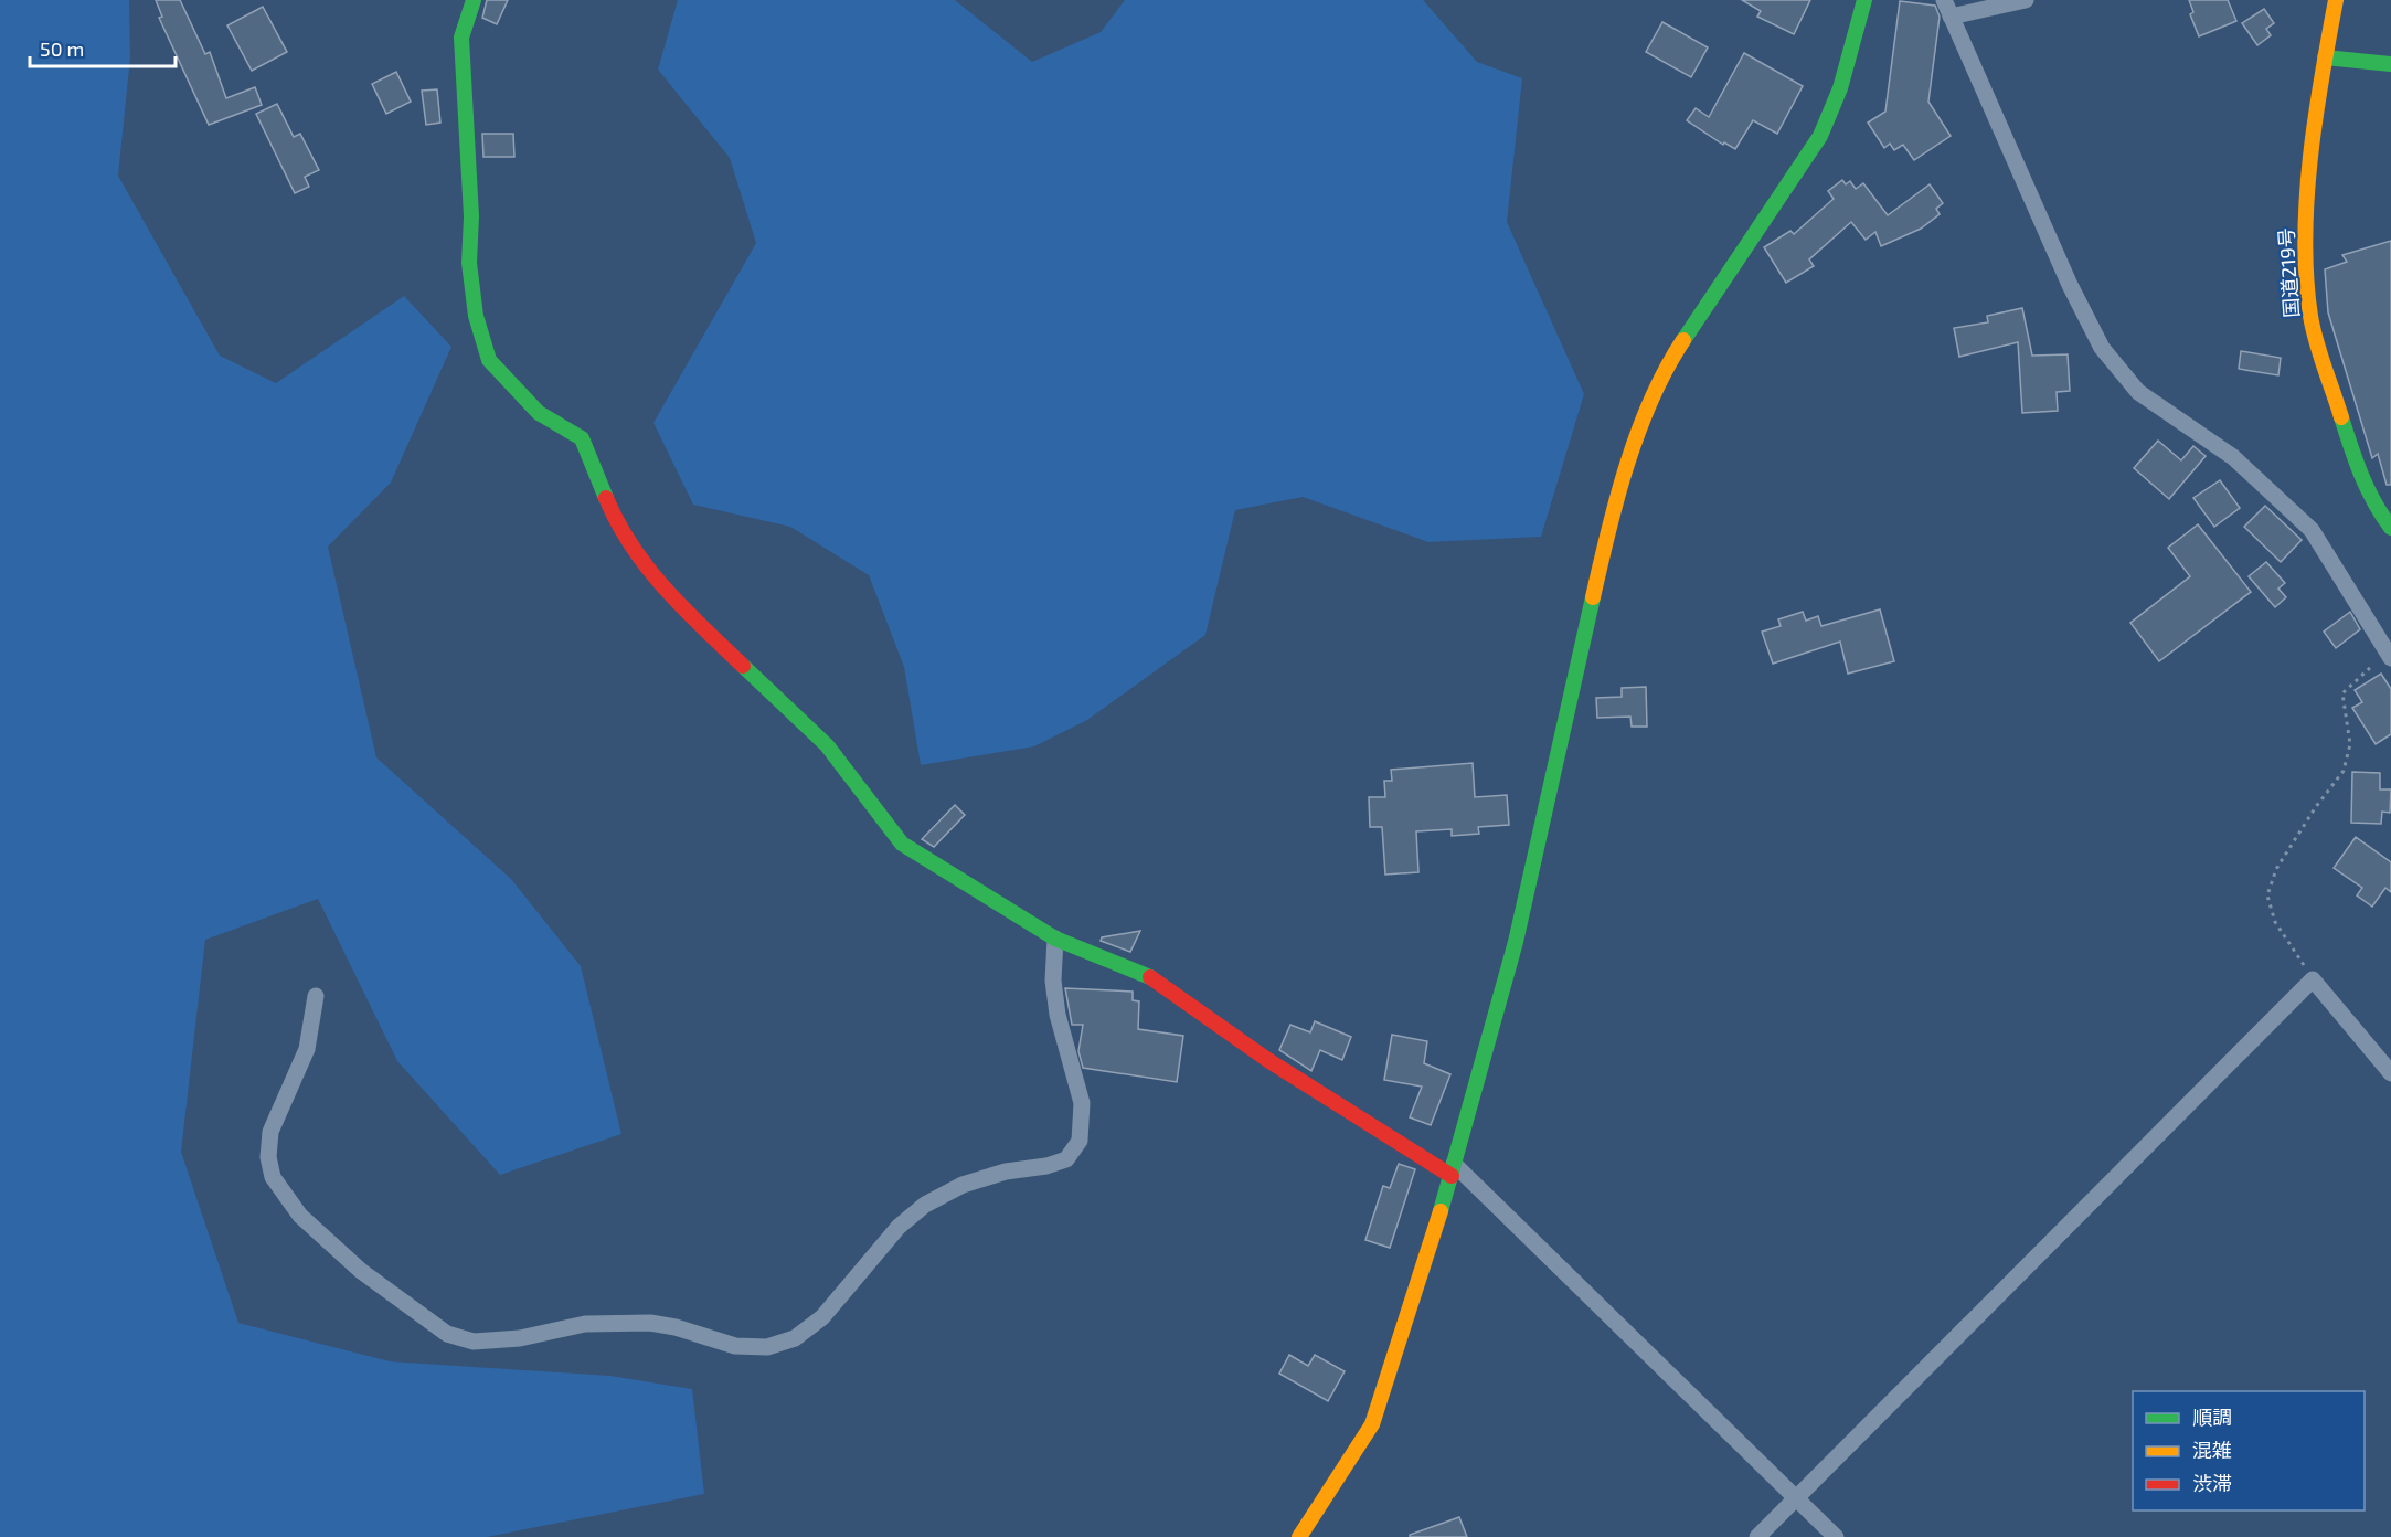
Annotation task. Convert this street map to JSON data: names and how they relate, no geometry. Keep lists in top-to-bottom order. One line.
{"streets":{"main road":["国道219号"]},"legend":["順調","混雑","渋滞"],"scale_bar":"50 m"}
